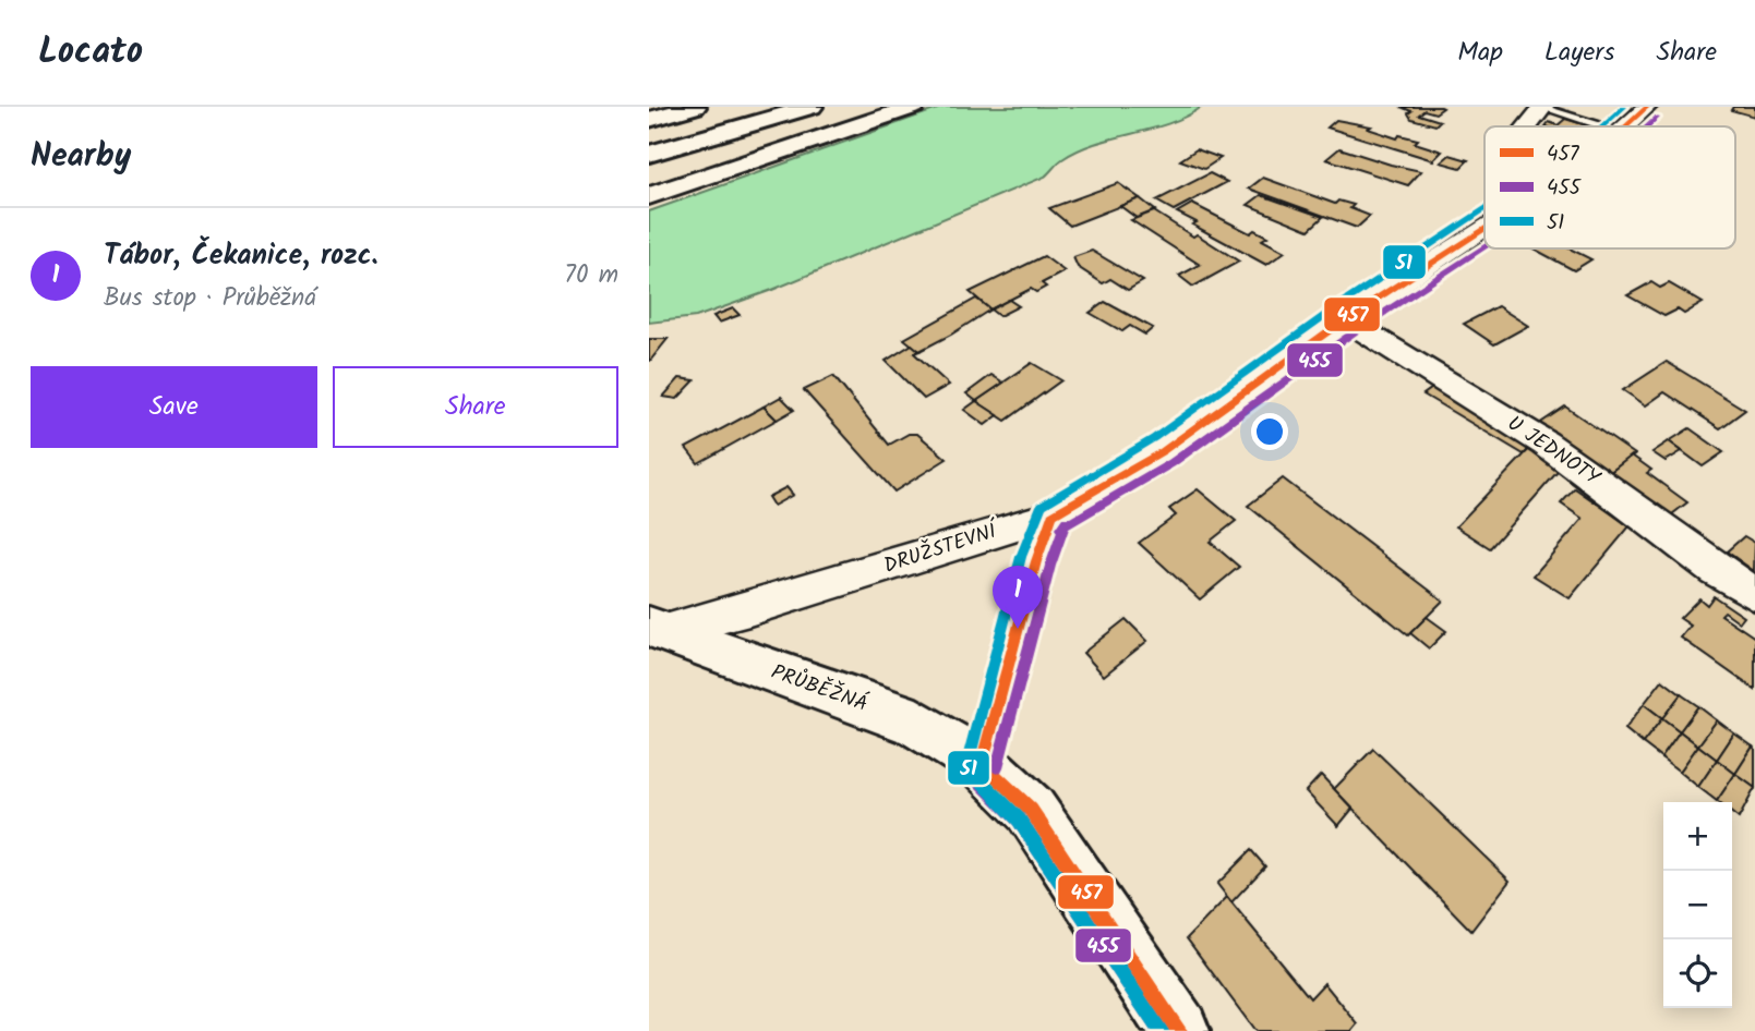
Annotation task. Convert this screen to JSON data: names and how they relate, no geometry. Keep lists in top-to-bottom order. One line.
{"streets":{"main road":["PRŮBĚŽNÁ"],"street":["U JEDNOTY","DRUŽSTEVNÍ"]},"crossings":[["U JEDNOTY","DRUŽSTEVNÍ"],["DRUŽSTEVNÍ","PRŮBĚŽNÁ"]],"lines":["transit line 457","transit line 51","transit line 455"],"legend":["457","455","51"],"page":{"header":"Locato","nav":["Map","Layers","Share"],"heading":"Nearby","list":[{"mark":"1","name":"Tábor, Čekanice, rozc.","note":"Bus stop · Průběžná","value":"70 m"}],"buttons":["Save","Share"],"pins":"1","map_buttons":["+","−"]}}
